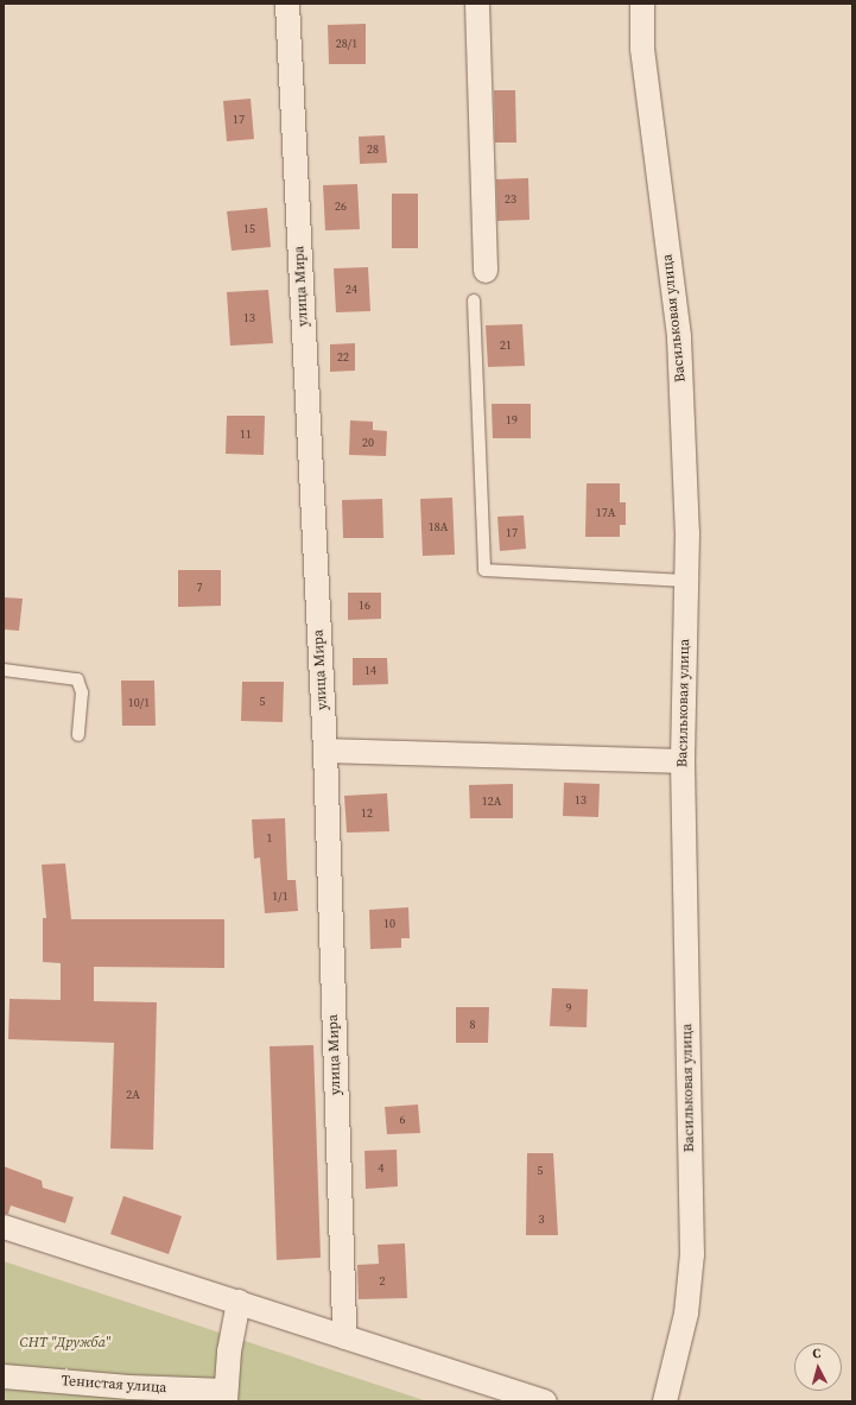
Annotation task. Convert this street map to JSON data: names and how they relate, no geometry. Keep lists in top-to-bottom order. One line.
{"streets":{"street":["улица Мира","Васильковая улица","Тенистая улица"]},"parks":["СНТ \"Дружба\""],"house_numbers":["28/1","17","28","23","26","15","24","13","21","22","19","11","20","17А","18А","17","7","16","14","5","10/1","13","12А","12","1","1/1","10","9","8","2А","6","4","5","3","2"],"north":"top"}
